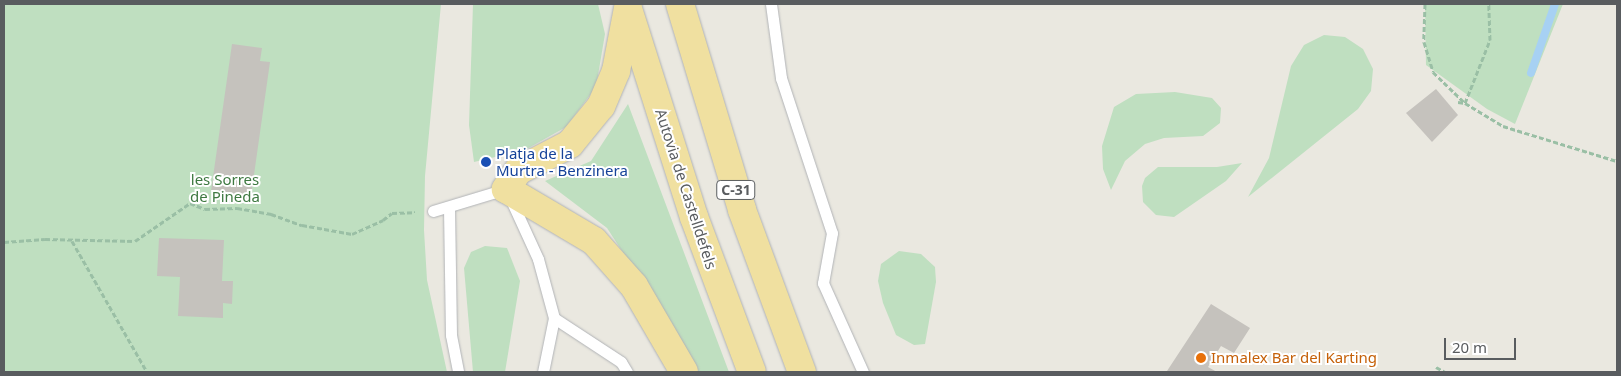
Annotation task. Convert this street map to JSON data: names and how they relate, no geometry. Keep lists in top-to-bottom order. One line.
{"streets":{"highway":["Autovia de Castelldefels","C-31"]},"parks":["les Sorres de Pineda"],"places":["Platja de la Murtra - Benzinera","Inmalex Bar del Karting"],"scale_bar":"20 m"}
